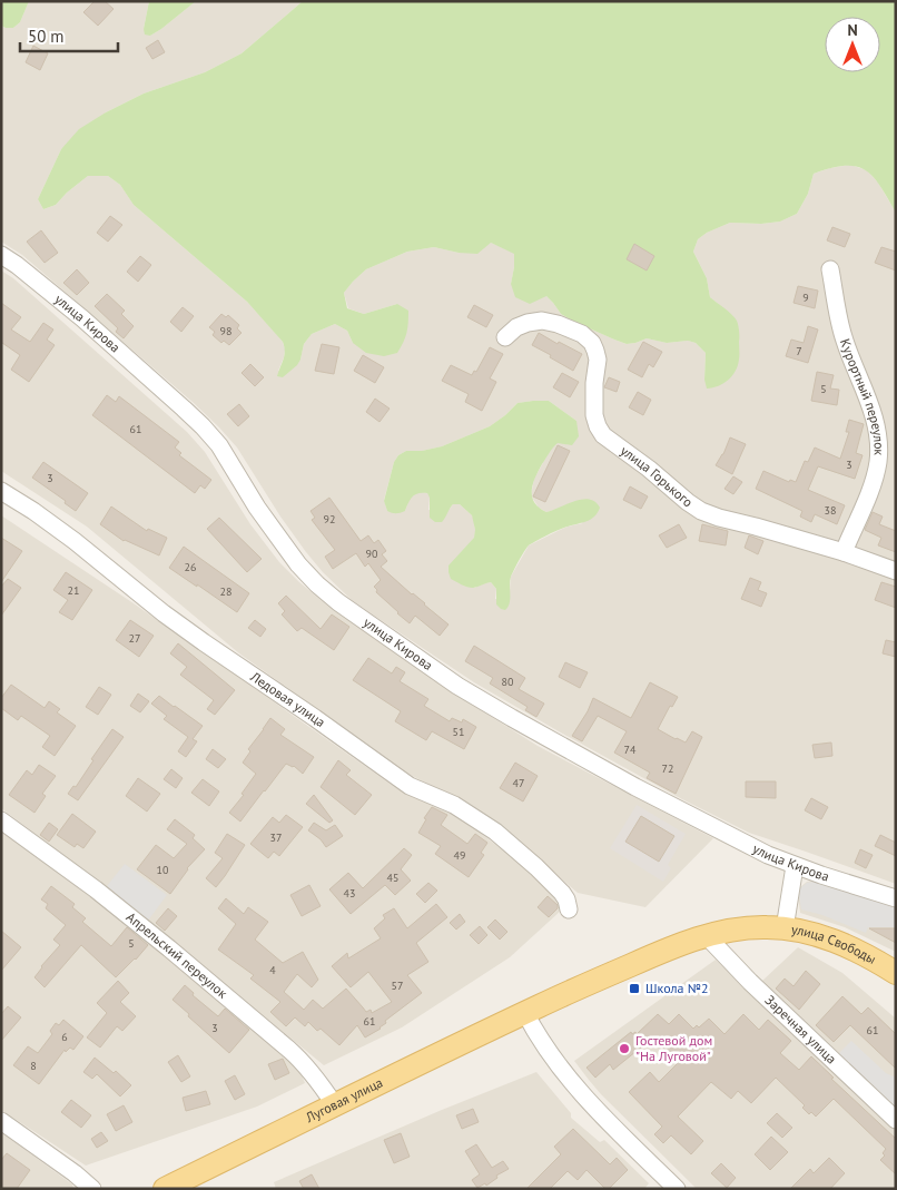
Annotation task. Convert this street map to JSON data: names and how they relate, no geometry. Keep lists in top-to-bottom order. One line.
{"streets":{"main road":["улица Свободы","Луговая улица"],"street":["улица Кирова","Курортный переулок","улица Горького","Ледовая улица","Апрельский переулок","Заречная улица"]},"crossings":[["Курортный переулок","улица Горького"],["улица Свободы","Луговая улица"],["Апрельский переулок","Луговая улица"],["Заречная улица","Луговая улица"]],"places":{"transit":["Школа №2"],"other":["Гостевой дом \"На Луговой\""]},"house_numbers":["9","98","7","5","61","3","3","38","92","90","26","21","28","27","80","51","74","72","47","37","49","10","45","43","5","4","57","61","3","61","6","8"],"scale_bar":"50 m","north":"top"}
